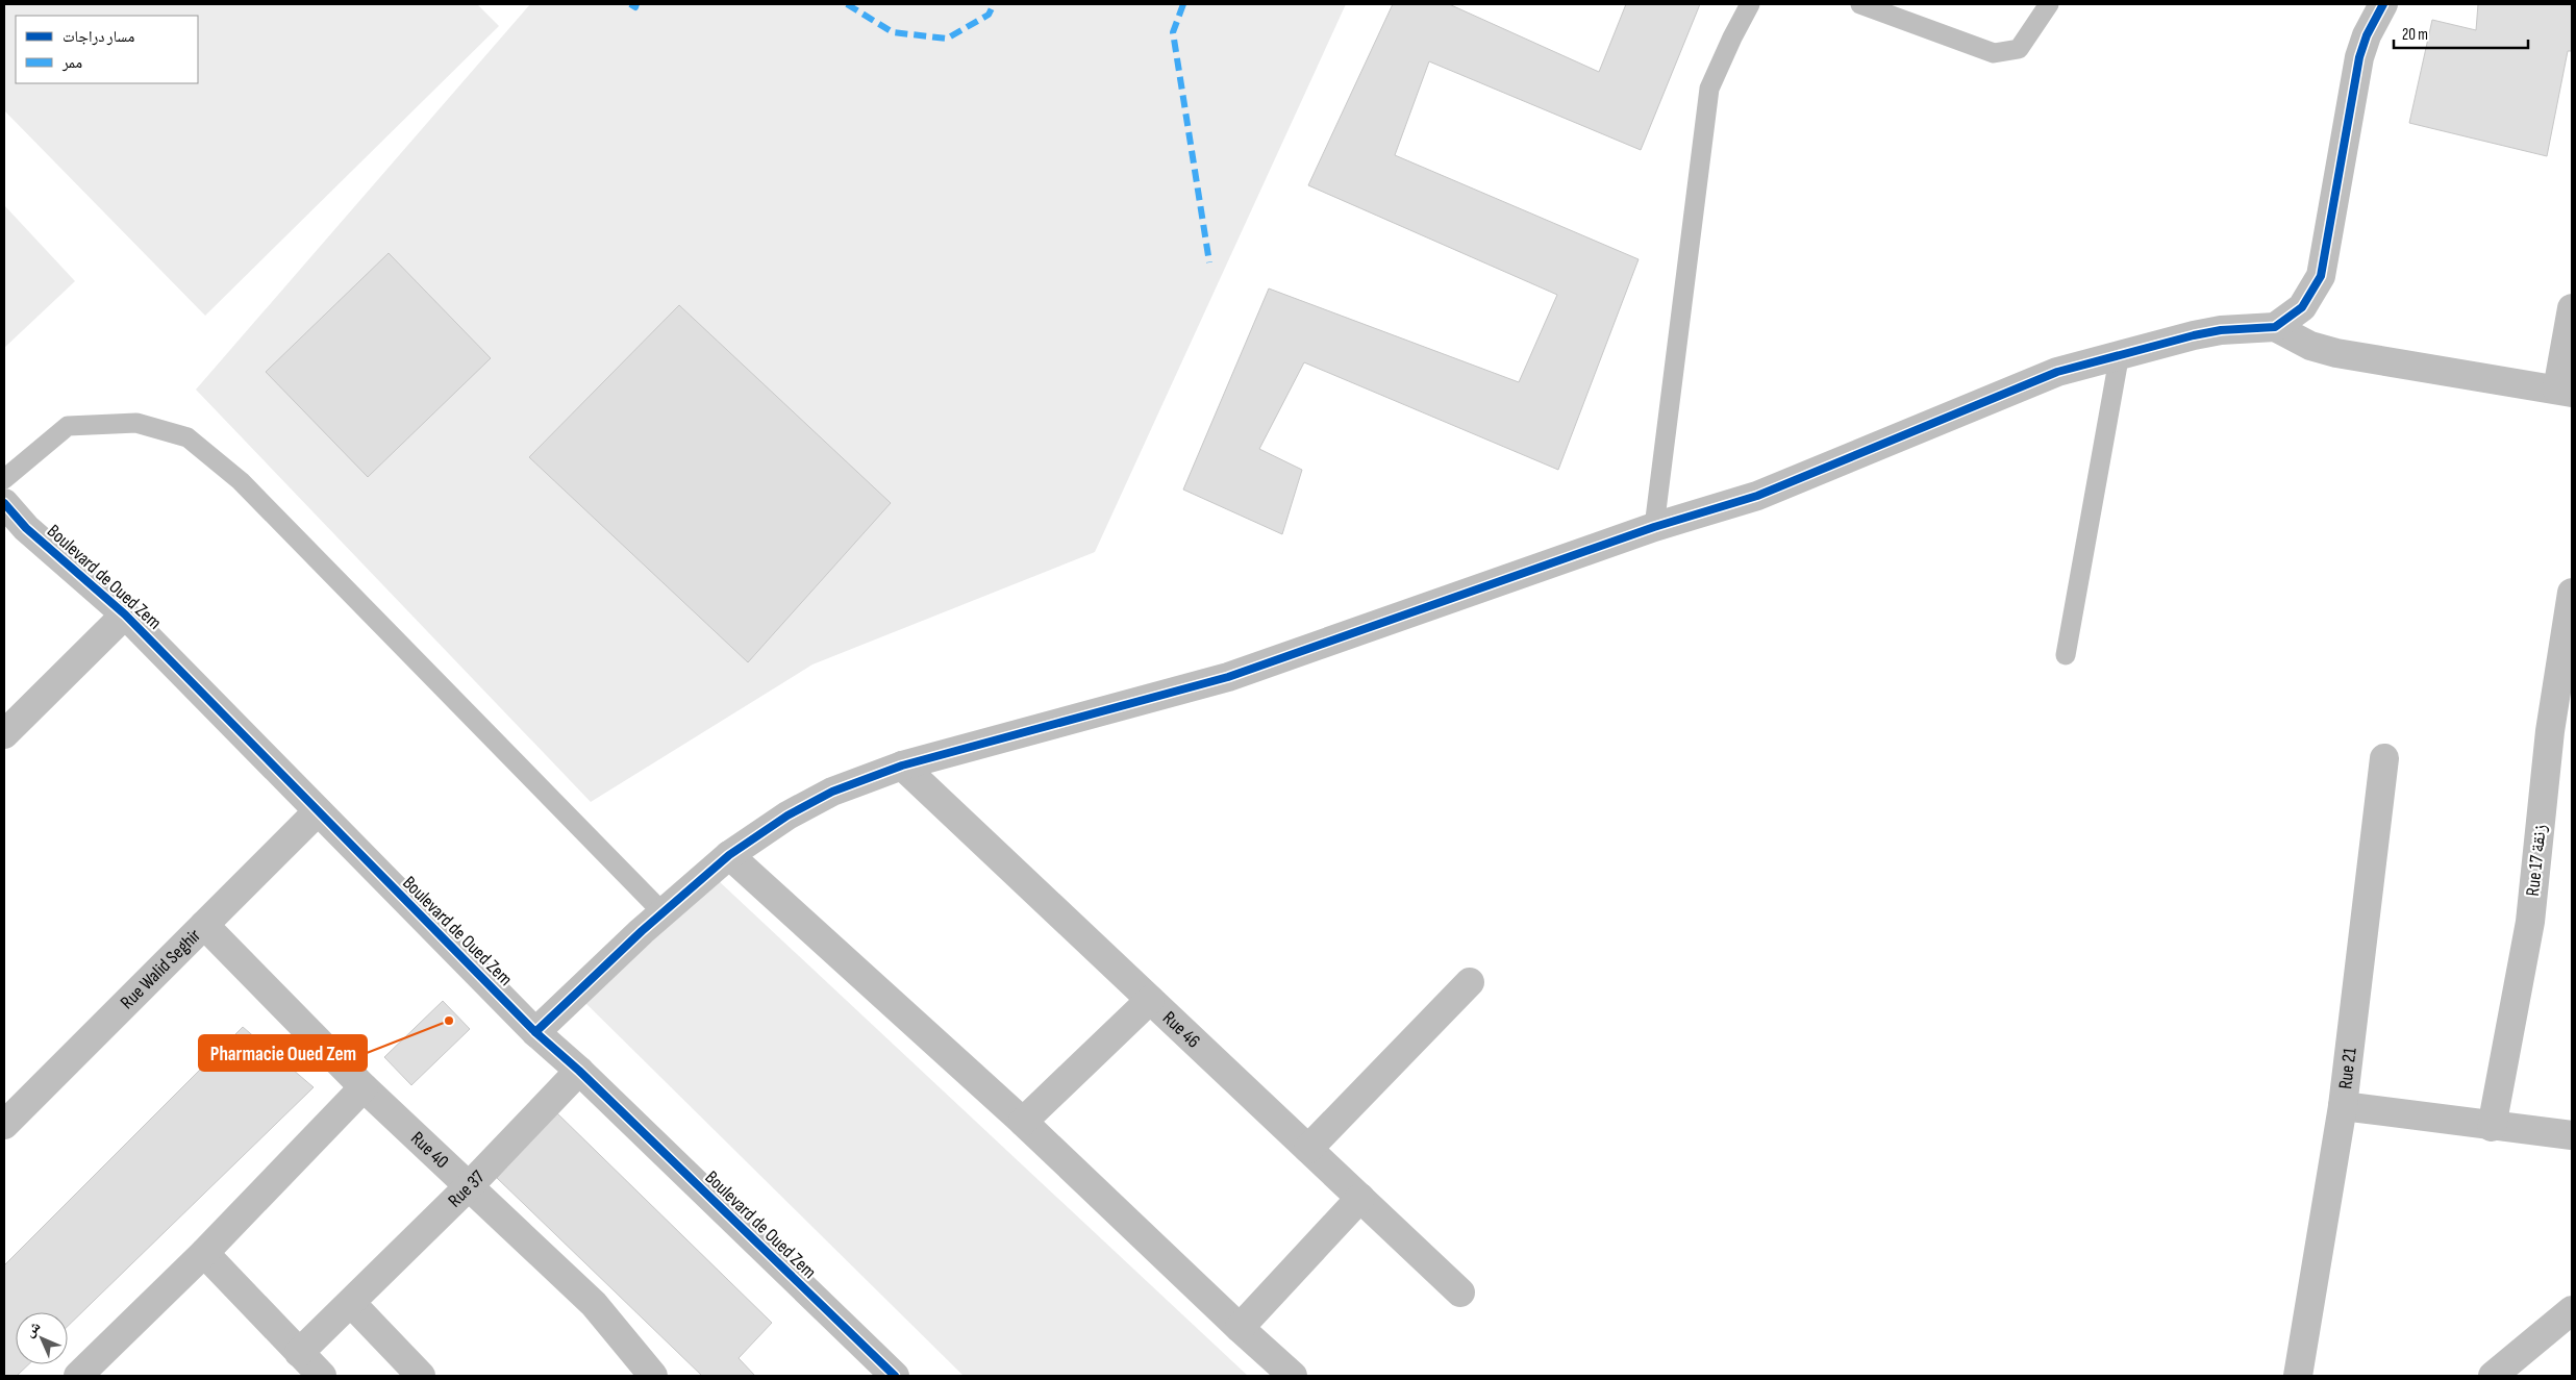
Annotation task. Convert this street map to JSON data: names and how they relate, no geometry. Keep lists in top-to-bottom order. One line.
{"streets":{"street":["Boulevard de Oued Zem","Rue 17 زنقة","Rue Walid Seghir","Rue 46","Rue 21","Rue 40","Rue 37"]},"crossings":[["Boulevard de Oued Zem","Rue Walid Seghir"],["Boulevard de Oued Zem","Rue 37"],["Rue Walid Seghir","Rue 40"],["Rue 40","Rue 37"]],"places":["Pharmacie Oued Zem"],"legend":["مسار دراجات","ممر"],"scale_bar":"20 m","north":"top left"}
